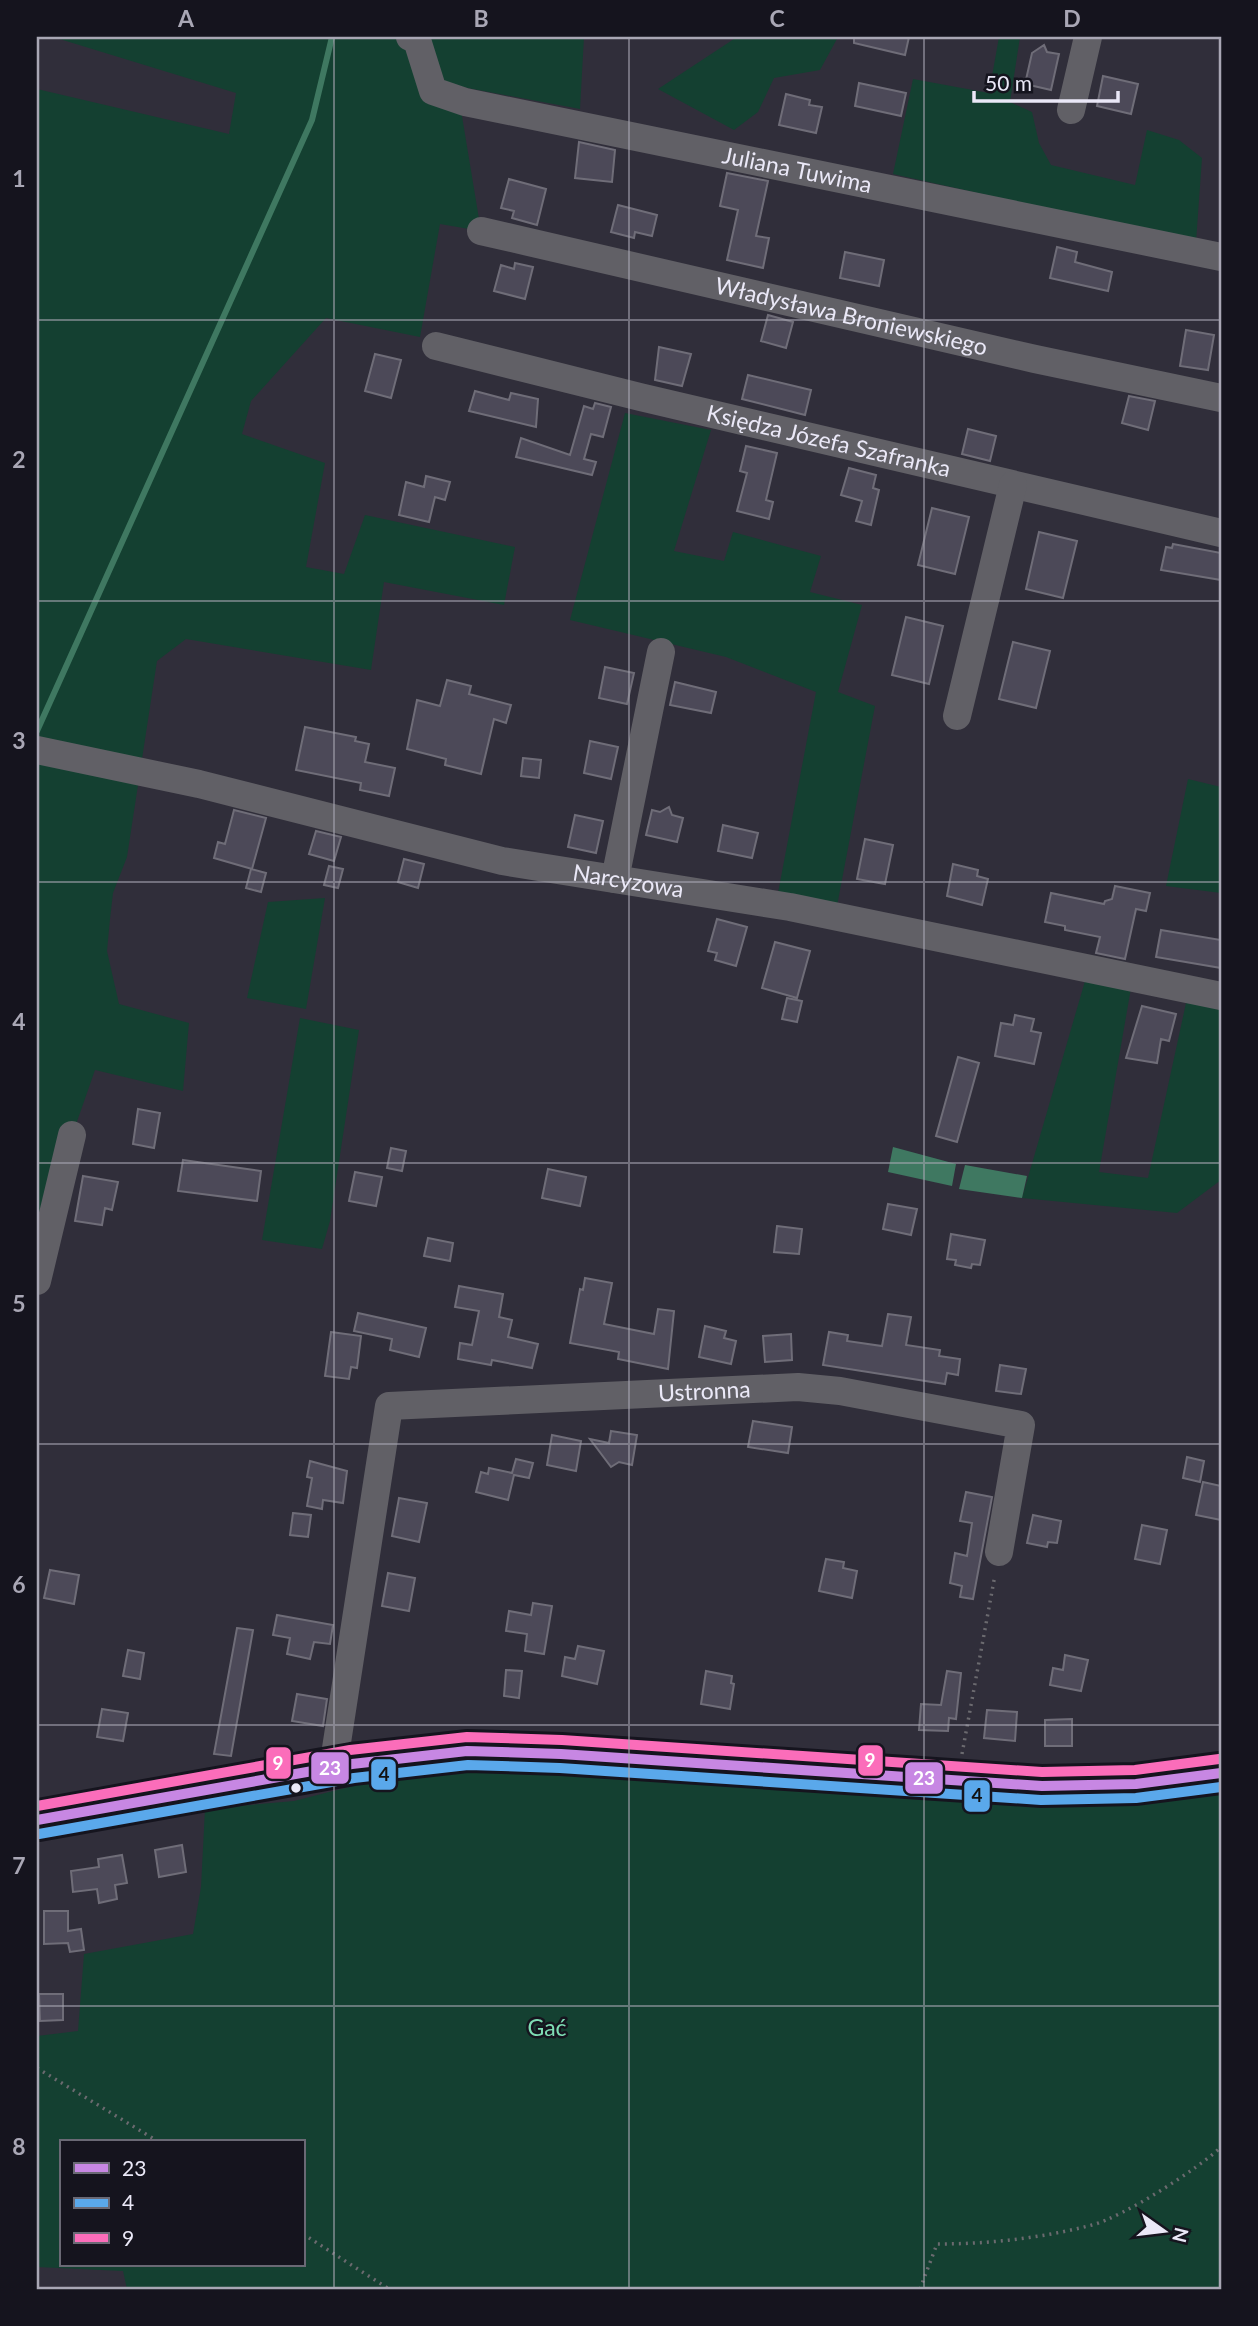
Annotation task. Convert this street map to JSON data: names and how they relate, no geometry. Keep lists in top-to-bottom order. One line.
{"streets":{"street":["Juliana Tuwima","Władysława Broniewskiego","Księdza Józefa Szafranka","Narcyzowa","Ustronna"]},"parks":["Gać"],"lines":["transit line 9","transit line 23","transit line 4"],"legend":["23","4","9"],"scale_bar":"50 m","north":"right","grid":{"columns":["A","B","C","D"],"rows":["1","2","3","4","5","6","7","8"]}}
